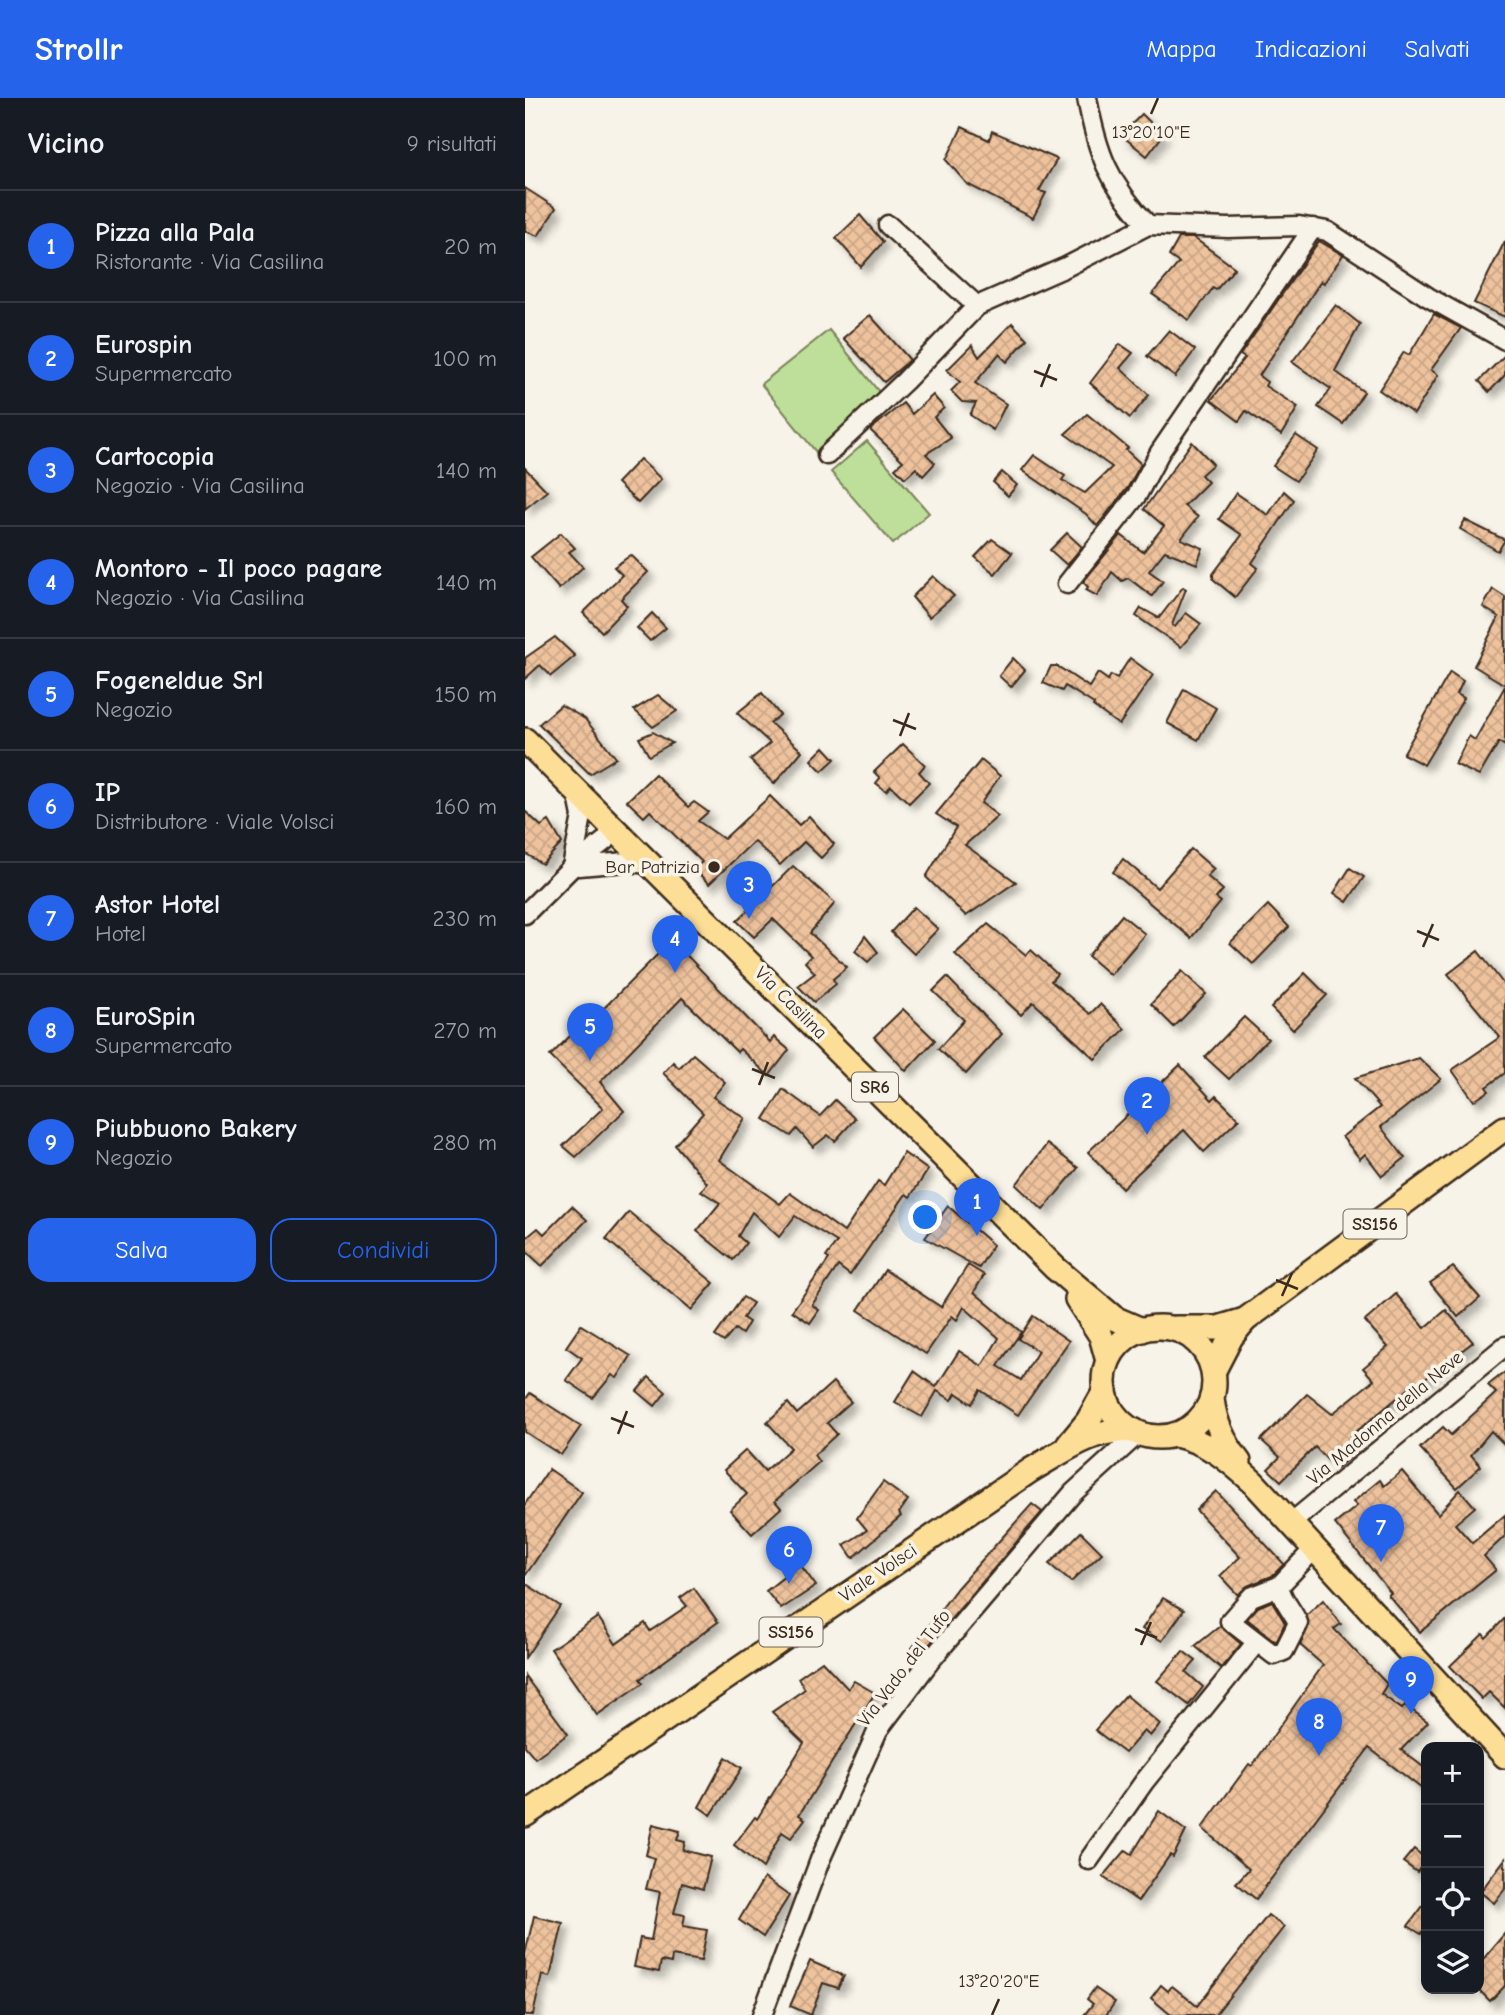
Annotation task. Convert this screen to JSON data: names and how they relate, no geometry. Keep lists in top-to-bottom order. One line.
{"streets":{"main road":["Via Casilina","SR6","SS156","Viale Volsci"],"street":["Via Madonna della Neve","Via Vado del Tufo"]},"crossings":[["Via Casilina","SS156"],["Via Casilina","Viale Volsci"],["Via Casilina","Via Vado del Tufo"],["SS156","Viale Volsci"],["SS156","Via Vado del Tufo"],["Viale Volsci","Via Vado del Tufo"]],"places":["Bar Patrizia"],"page":{"header":"Strollr","nav":["Mappa","Indicazioni","Salvati"],"heading":["Vicino","9 risultati"],"list":[{"mark":"1","name":"Pizza alla Pala","note":"Ristorante · Via Casilina","value":"20 m"},{"mark":"2","name":"Eurospin","note":"Supermercato","value":"100 m"},{"mark":"3","name":"Cartocopia","note":"Negozio · Via Casilina","value":"140 m"},{"mark":"4","name":"Montoro - Il poco pagare","note":"Negozio · Via Casilina","value":"140 m"},{"mark":"5","name":"Fogeneldue Srl","note":"Negozio","value":"150 m"},{"mark":"6","name":"IP","note":"Distributore · Viale Volsci","value":"160 m"},{"mark":"7","name":"Astor Hotel","note":"Hotel","value":"230 m"},{"mark":"8","name":"EuroSpin","note":"Supermercato","value":"270 m"},{"mark":"9","name":"Piubbuono Bakery","note":"Negozio","value":"280 m"}],"pins":["3","4","5","2","1","7","6","9","8"],"buttons":["Salva","Condividi"],"map_buttons":["+","−"]},"coordinates":["13°20'10\"E","13°20'20\"E"]}
